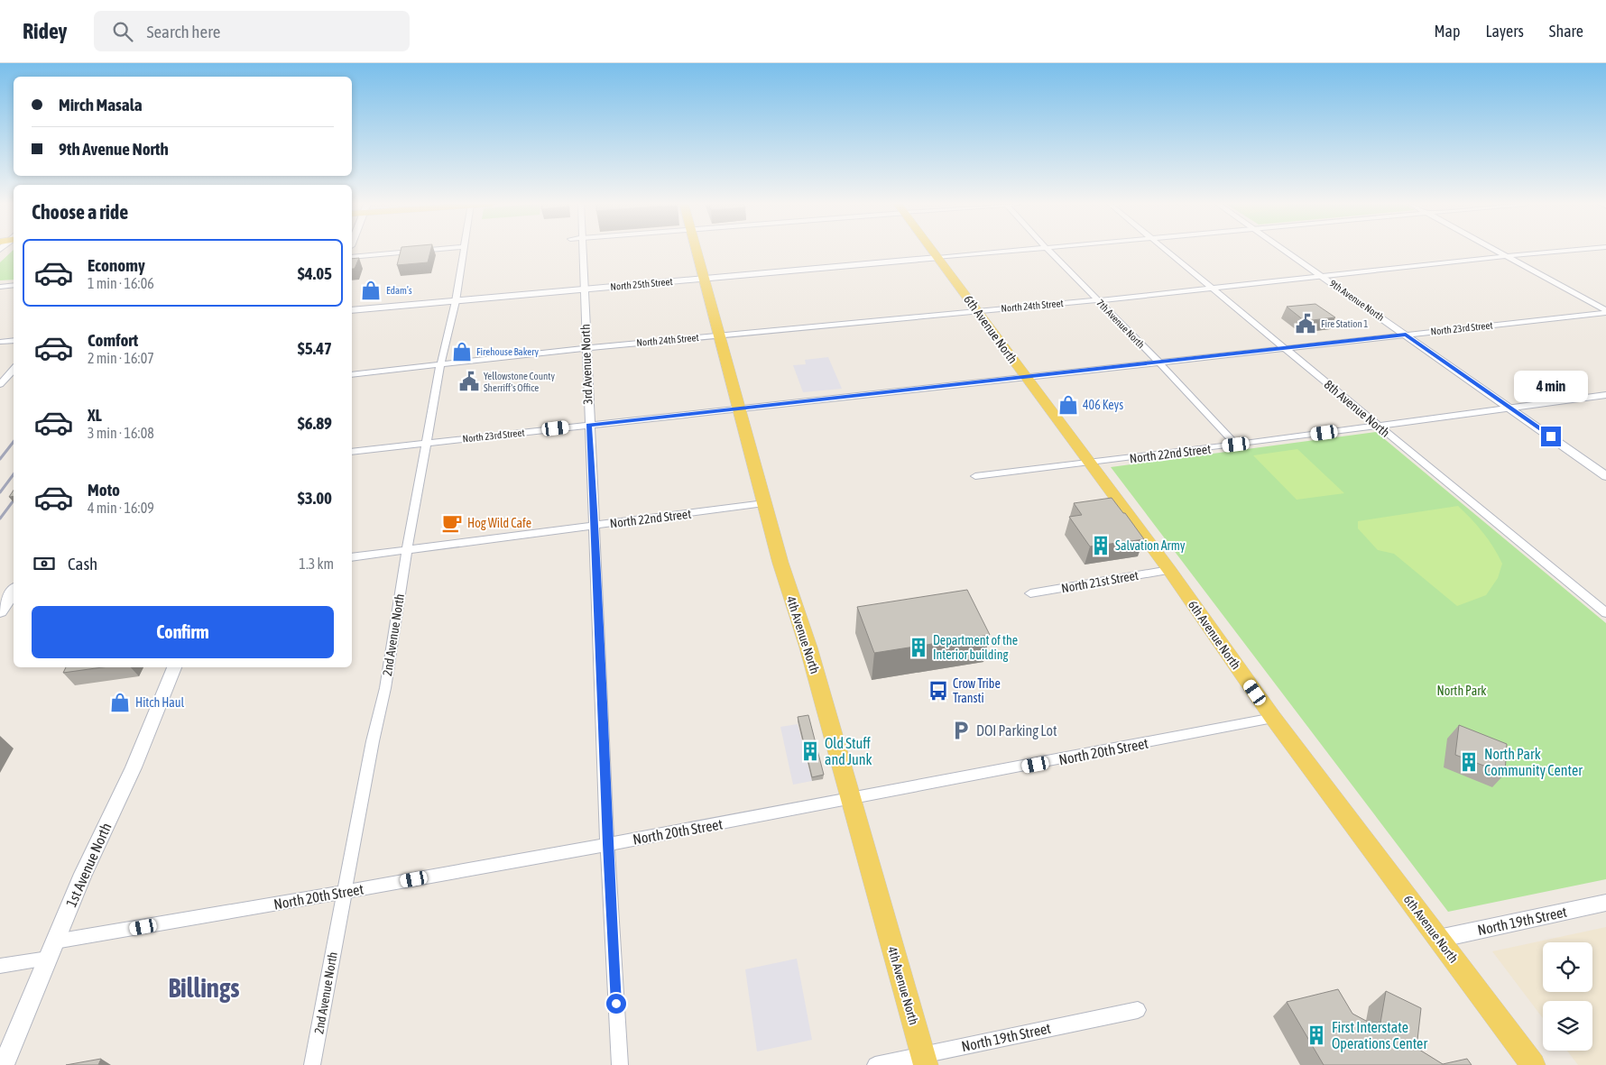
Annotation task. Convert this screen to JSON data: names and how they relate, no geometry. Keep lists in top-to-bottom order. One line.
{"streets":{"main road":["6th Avenue North","4th Avenue North","1st Avenue North"],"street":["North 25th Street","9th Avenue North","North 24th Street","7th Avenue North","North 23rd Street","3rd Avenue North","8th Avenue North","North 22nd Street","North 21st Street","2nd Avenue North","North 20th Street","North 19th Street"]},"crossings":[["North 25th Street","6th Avenue North"],["North 25th Street","3rd Avenue North"],["North 25th Street","2nd Avenue North"],["North 25th Street","4th Avenue North"],["9th Avenue North","North 24th Street"],["9th Avenue North","North 23rd Street"],["9th Avenue North","North 22nd Street"],["North 24th Street","7th Avenue North"],["North 24th Street","6th Avenue North"],["North 24th Street","3rd Avenue North"],["North 24th Street","8th Avenue North"],["North 24th Street","2nd Avenue North"],["North 24th Street","4th Avenue North"],["7th Avenue North","North 23rd Street"],["7th Avenue North","North 22nd Street"],["North 23rd Street","6th Avenue North"],["North 23rd Street","3rd Avenue North"],["North 23rd Street","8th Avenue North"],["North 23rd Street","2nd Avenue North"],["North 23rd Street","4th Avenue North"],["6th Avenue North","North 22nd Street"],["6th Avenue North","North 21st Street"],["6th Avenue North","North 20th Street"],["6th Avenue North","North 19th Street"],["3rd Avenue North","North 22nd Street"],["3rd Avenue North","North 20th Street"],["8th Avenue North","North 22nd Street"],["North 22nd Street","2nd Avenue North"],["North 22nd Street","4th Avenue North"],["2nd Avenue North","North 20th Street"],["4th Avenue North","North 20th Street"],["4th Avenue North","North 19th Street"],["North 20th Street","1st Avenue North"]],"districts":["Billings"],"parks":["North Park"],"places":{"shop":["Edam’s","Firehouse Bakery","406 Keys","Hitch Haul"],"public building":["Fire Station 1","Yellowstone County Sherriff's Office"],"cafe":["Hog Wild Cafe"],"building":["Salvation Army","Department of the Interior building","Old Stuff and Junk","North Park Community Center","First Interstate Operations Center"],"bus stop":["Crow Tribe Transti"],"parking":["DOI Parking Lot"]},"page":{"header":"Ridey","search":"Search here","nav":["Map","Layers","Share"],"banner":["Mirch Masala","9th Avenue North"],"heading":"Choose a ride","list":[{"name":"Economy","note":"1 min · 16:06","value":"$4.05"},{"name":"Comfort","note":"2 min · 16:07","value":"$5.47"},{"name":"XL","note":"3 min · 16:08","value":"$6.89"},{"name":"Moto","note":"4 min · 16:09","value":"$3.00"}],"bubble":"4 min","pay":["Cash","1.3 km"],"buttons":"Confirm"}}
